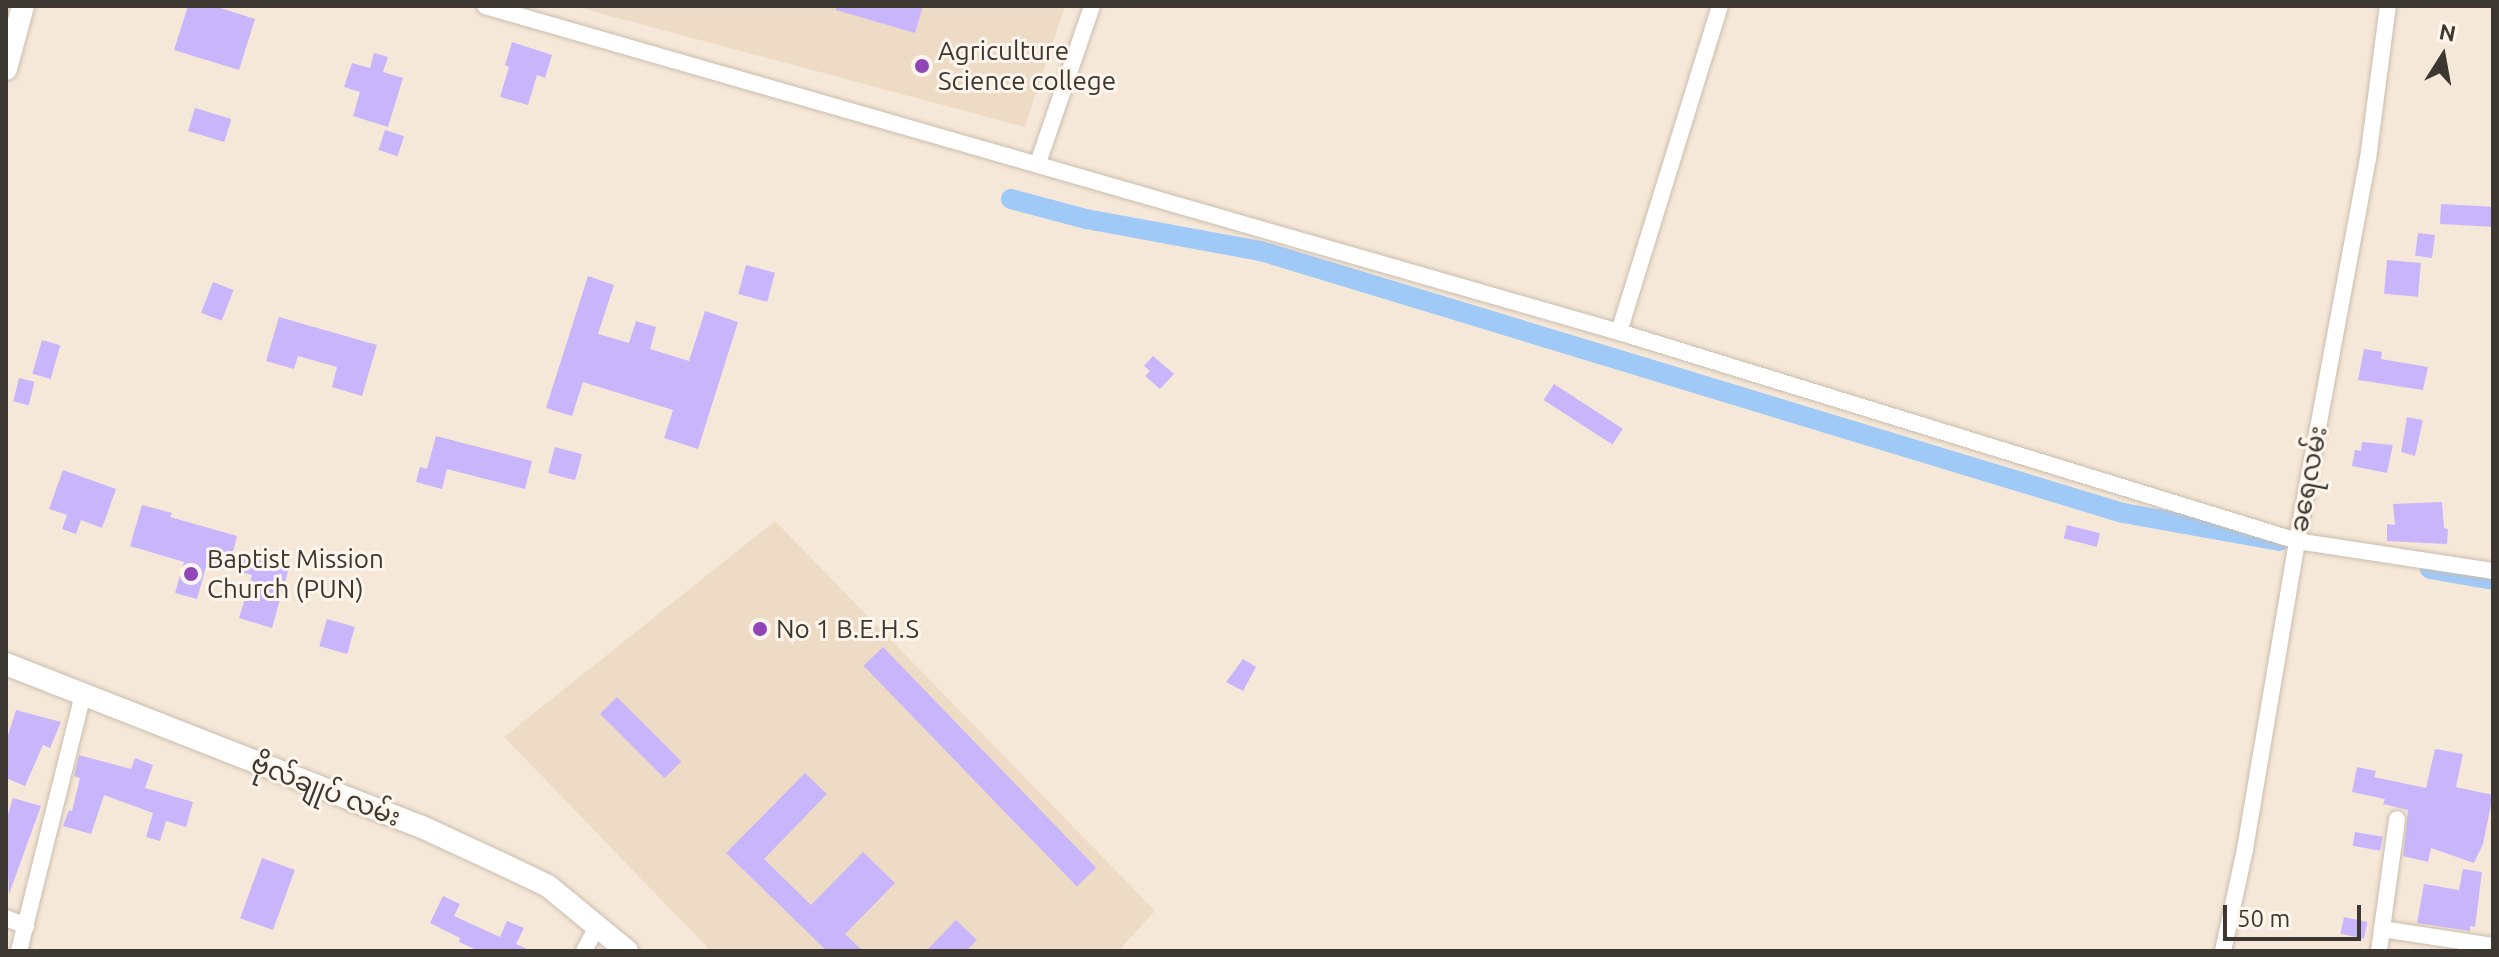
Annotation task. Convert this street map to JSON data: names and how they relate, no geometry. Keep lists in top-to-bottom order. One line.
{"streets":{"main road":["ဗိုလ်ချုပ် လမ်း"],"street":["ခရေလမ်း"]},"places":["Agriculture Science college","Baptist Mission Church (PUN)","No 1 B.E.H.S"],"scale_bar":"50 m","north":"top"}
